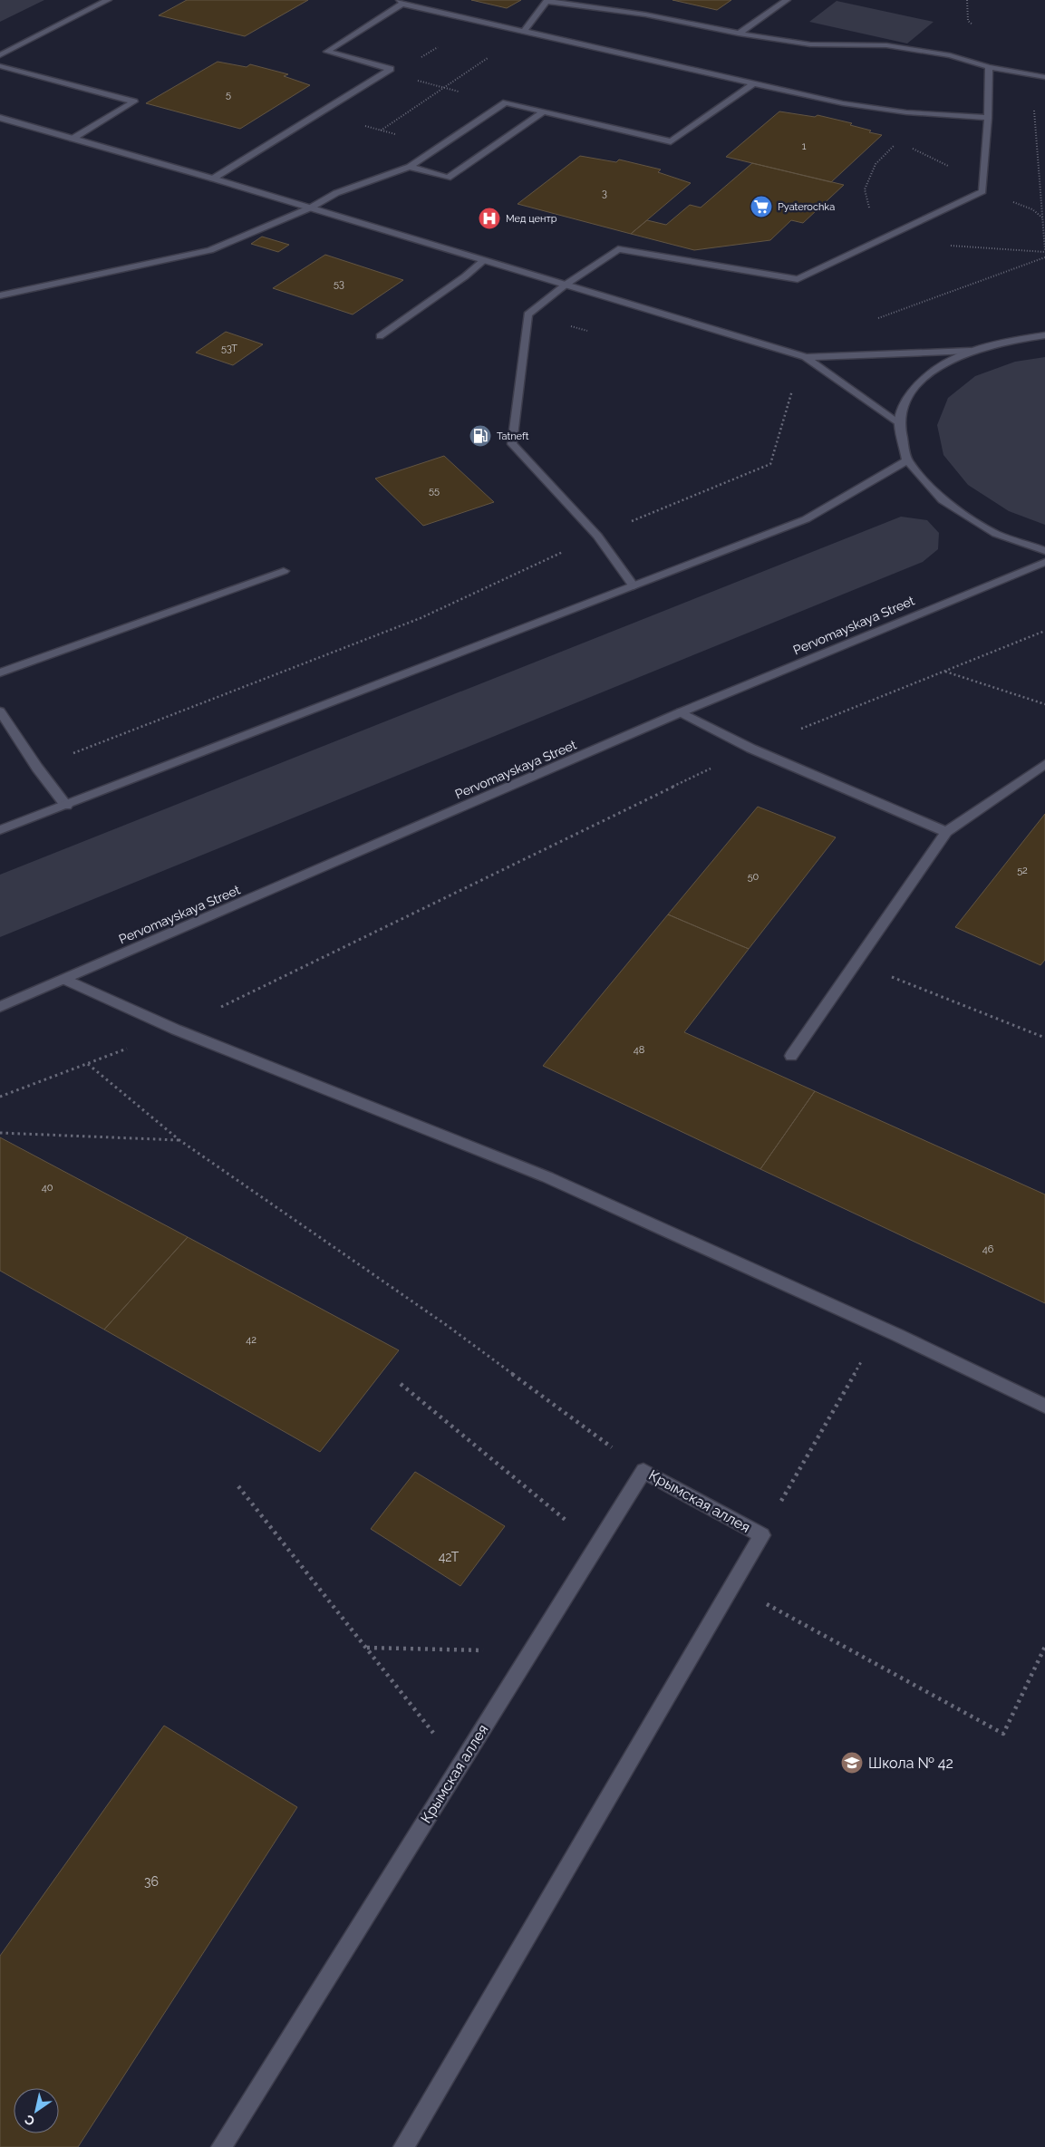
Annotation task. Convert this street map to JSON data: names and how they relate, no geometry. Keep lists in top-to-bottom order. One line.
{"streets":{"main road":["Pervomayskaya Street","Крымская аллея"]},"places":{"supermarket":["Pyaterochka"],"hospital":["Мед центр"],"fuel station":["Tatneft"],"school or university":["Школа № 42"]},"house_numbers":["5","1","3","53","53Т","55","52","50","48","40","46","42","42Т","36"],"north":"bottom left"}
